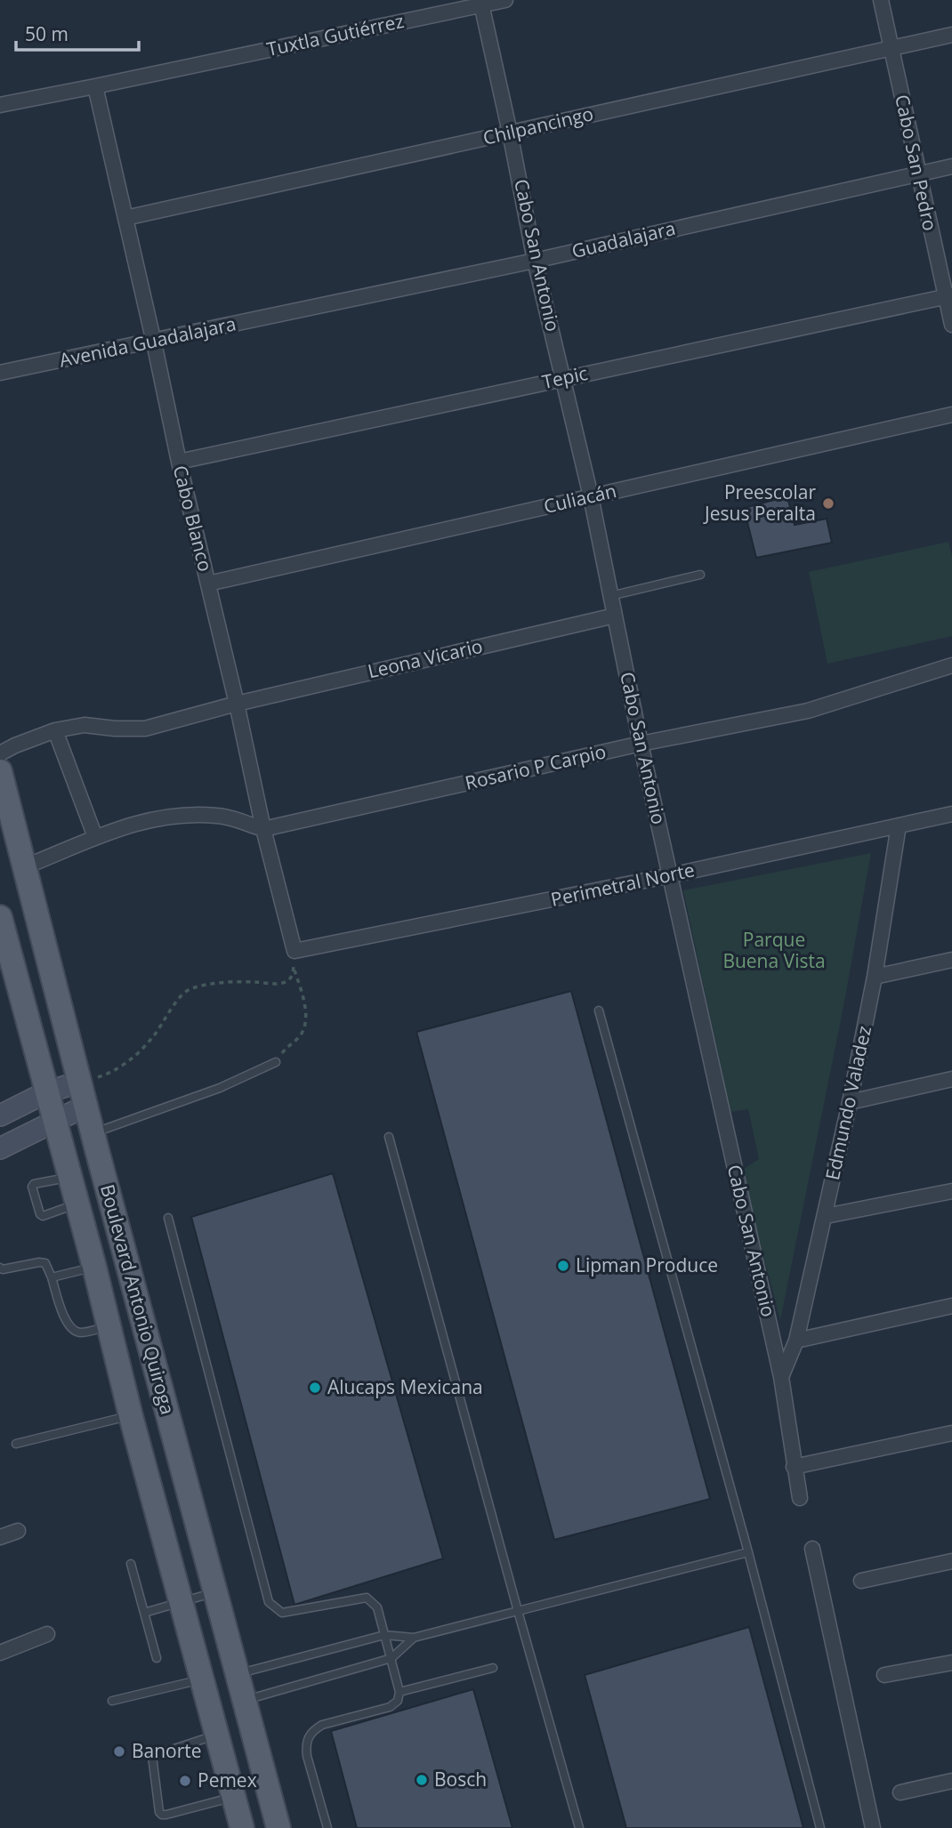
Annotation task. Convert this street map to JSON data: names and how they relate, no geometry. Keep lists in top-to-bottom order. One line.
{"streets":{"main road":["Boulevard Antonio Quiroga"],"street":["Tuxtla Gutiérrez","Chilpancingo","Cabo San Pedro","Guadalajara","Cabo San Antonio","Avenida Guadalajara","Tepic","Culiacán","Cabo Blanco","Leona Vicario","Rosario P Carpio","Perimetral Norte","Edmundo Valadez"]},"crossings":[["Tuxtla Gutiérrez","Cabo San Antonio"],["Tuxtla Gutiérrez","Cabo Blanco"],["Chilpancingo","Cabo San Pedro"],["Chilpancingo","Cabo San Antonio"],["Chilpancingo","Cabo Blanco"],["Cabo San Pedro","Guadalajara"],["Cabo San Pedro","Tepic"],["Guadalajara","Cabo San Antonio"],["Guadalajara","Avenida Guadalajara"],["Cabo San Antonio","Tepic"],["Cabo San Antonio","Culiacán"],["Cabo San Antonio","Leona Vicario"],["Cabo San Antonio","Rosario P Carpio"],["Cabo San Antonio","Perimetral Norte"],["Cabo San Antonio","Edmundo Valadez"],["Avenida Guadalajara","Cabo Blanco"],["Tepic","Cabo Blanco"],["Culiacán","Cabo Blanco"],["Cabo Blanco","Leona Vicario"],["Cabo Blanco","Rosario P Carpio"],["Cabo Blanco","Perimetral Norte"],["Perimetral Norte","Edmundo Valadez"]],"parks":["Parque Buena Vista"],"places":["Preescolar Jesus Peralta","Lipman Produce","Alucaps Mexicana","Banorte","Bosch","Pemex"],"scale_bar":"50 m"}
